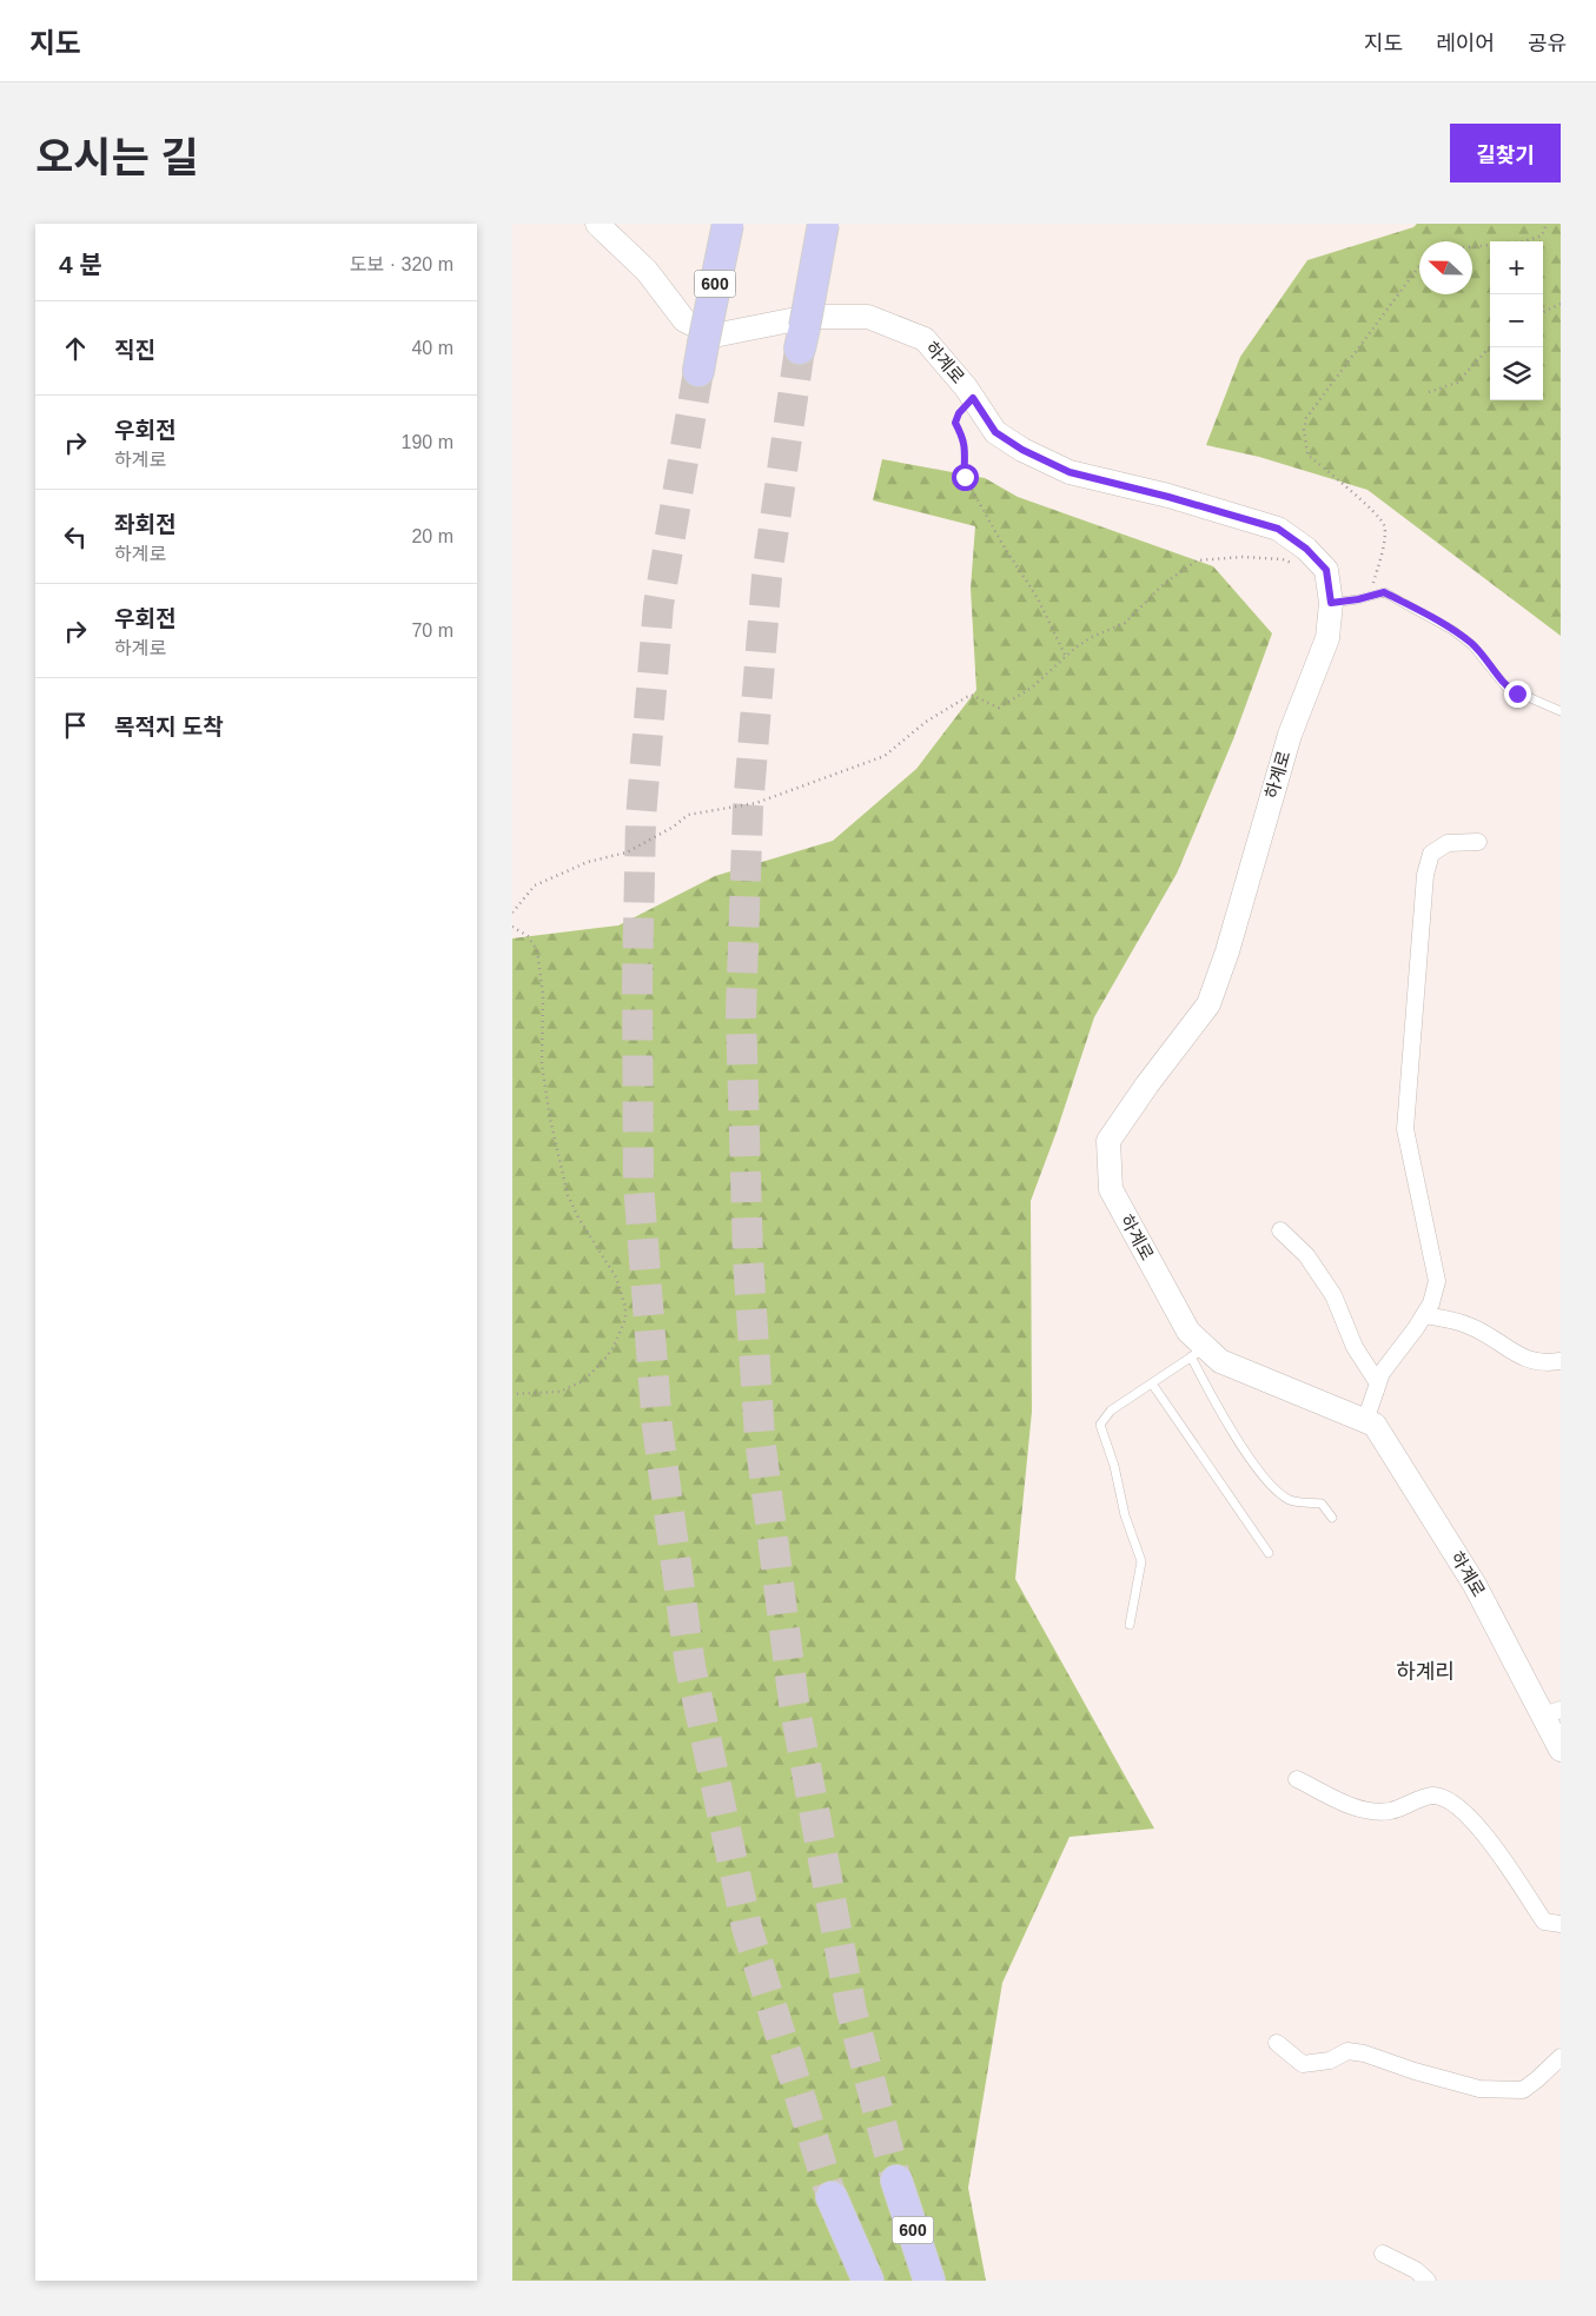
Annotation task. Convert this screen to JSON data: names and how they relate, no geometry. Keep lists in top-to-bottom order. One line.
{"streets":{"highway":["600"],"street":["하계로"]},"districts":["하계리"],"north":"left","page":{"header":"지도","nav":["지도","레이어","공유"],"title":"오시는 길","buttons":"길찾기","heading":["4 분","도보 · 320 m"],"map_buttons":["+","−"],"list":[["직진","40 m"],["우회전","하계로","190 m"],["좌회전","하계로","20 m"],["우회전","하계로","70 m"],"목적지 도착"]}}
